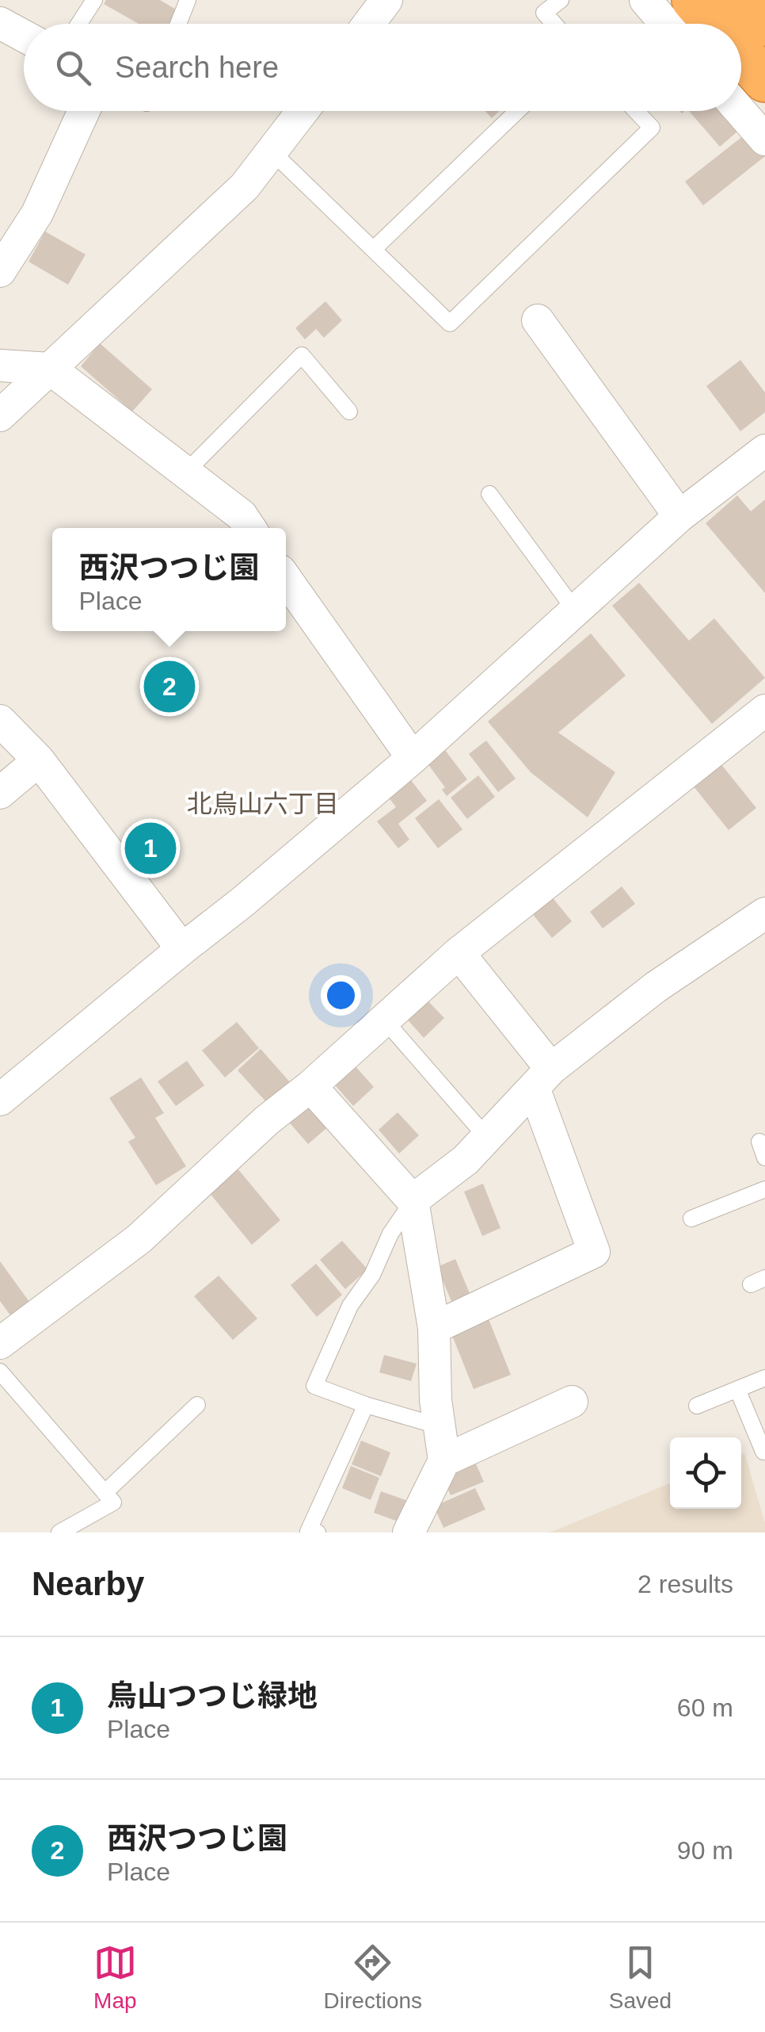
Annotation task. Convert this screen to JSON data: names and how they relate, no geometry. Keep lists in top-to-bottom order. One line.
{"districts":["北烏山六丁目"],"page":{"search":"Search here","popup":["西沢つつじ園","Place"],"pins":["2","1"],"heading":["Nearby","2 results"],"list":[{"mark":"1","name":"烏山つつじ緑地","note":"Place","value":"60 m"},{"mark":"2","name":"西沢つつじ園","note":"Place","value":"90 m"}],"nav":["Map","Directions","Saved"]}}
